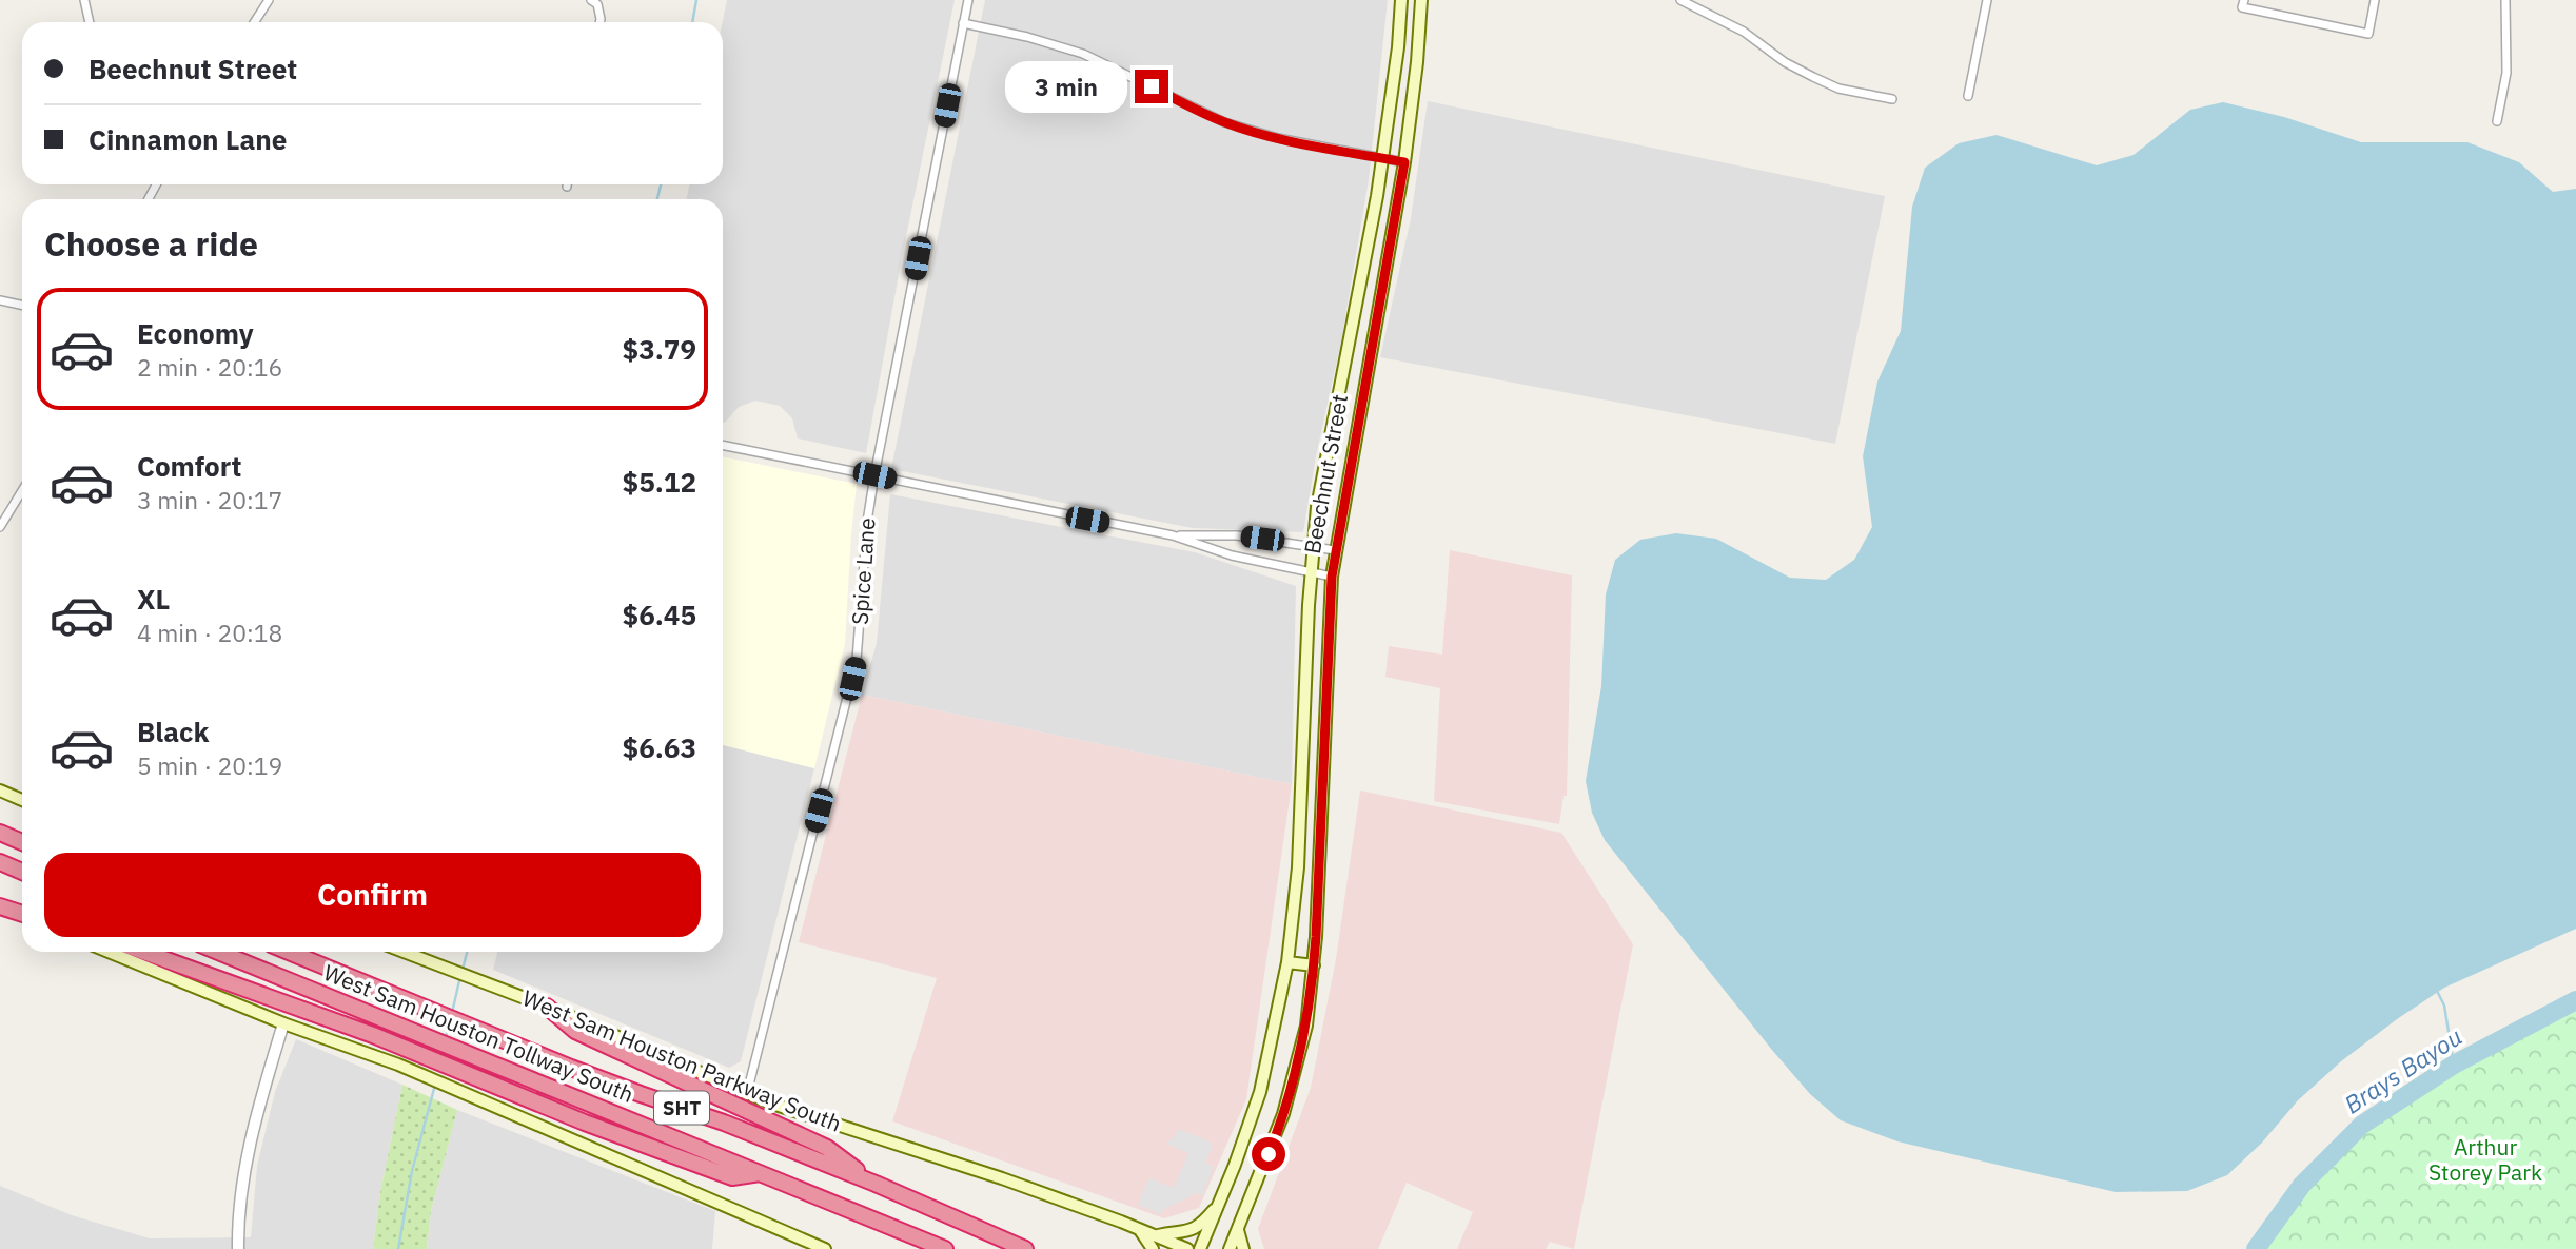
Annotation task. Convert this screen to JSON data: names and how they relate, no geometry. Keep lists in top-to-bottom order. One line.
{"streets":{"highway":["West Sam Houston Tollway South","SHT"],"main road":["Beechnut Street","West Sam Houston Parkway South"],"street":["Spice Lane"]},"crossings":[["Spice Lane","West Sam Houston Parkway South"]],"water":["Brays Bayou"],"parks":["Arthur Storey Park"],"page":{"banner":["Beechnut Street","Cinnamon Lane"],"bubble":"3 min","heading":"Choose a ride","list":[{"name":"Economy","note":"2 min · 20:16","value":"$3.79"},{"name":"Comfort","note":"3 min · 20:17","value":"$5.12"},{"name":"XL","note":"4 min · 20:18","value":"$6.45"},{"name":"Black","note":"5 min · 20:19","value":"$6.63"}],"buttons":"Confirm"}}
